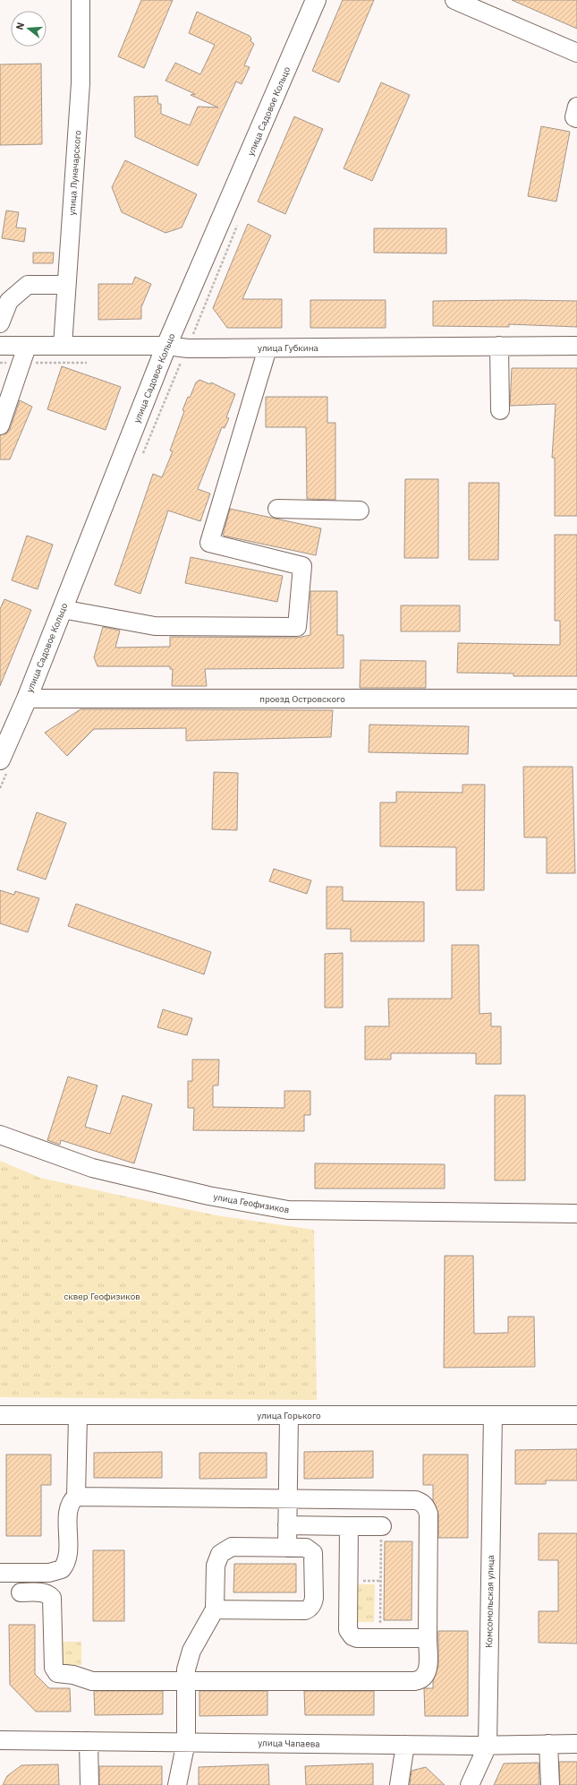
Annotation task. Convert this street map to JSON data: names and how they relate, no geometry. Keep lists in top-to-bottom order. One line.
{"streets":{"main road":["улица Садовое Кольцо"],"street":["улица Луначарского","улица Губкина","проезд Островского","улица Геофизиков","улица Горького","Комсомольская улица","улица Чапаева"]},"crossings":[["улица Садовое Кольцо","улица Губкина"],["улица Садовое Кольцо","проезд Островского"],["улица Луначарского","улица Губкина"],["улица Горького","Комсомольская улица"],["Комсомольская улица","улица Чапаева"]],"parks":["cквер Геофизиков"],"north":"left"}
